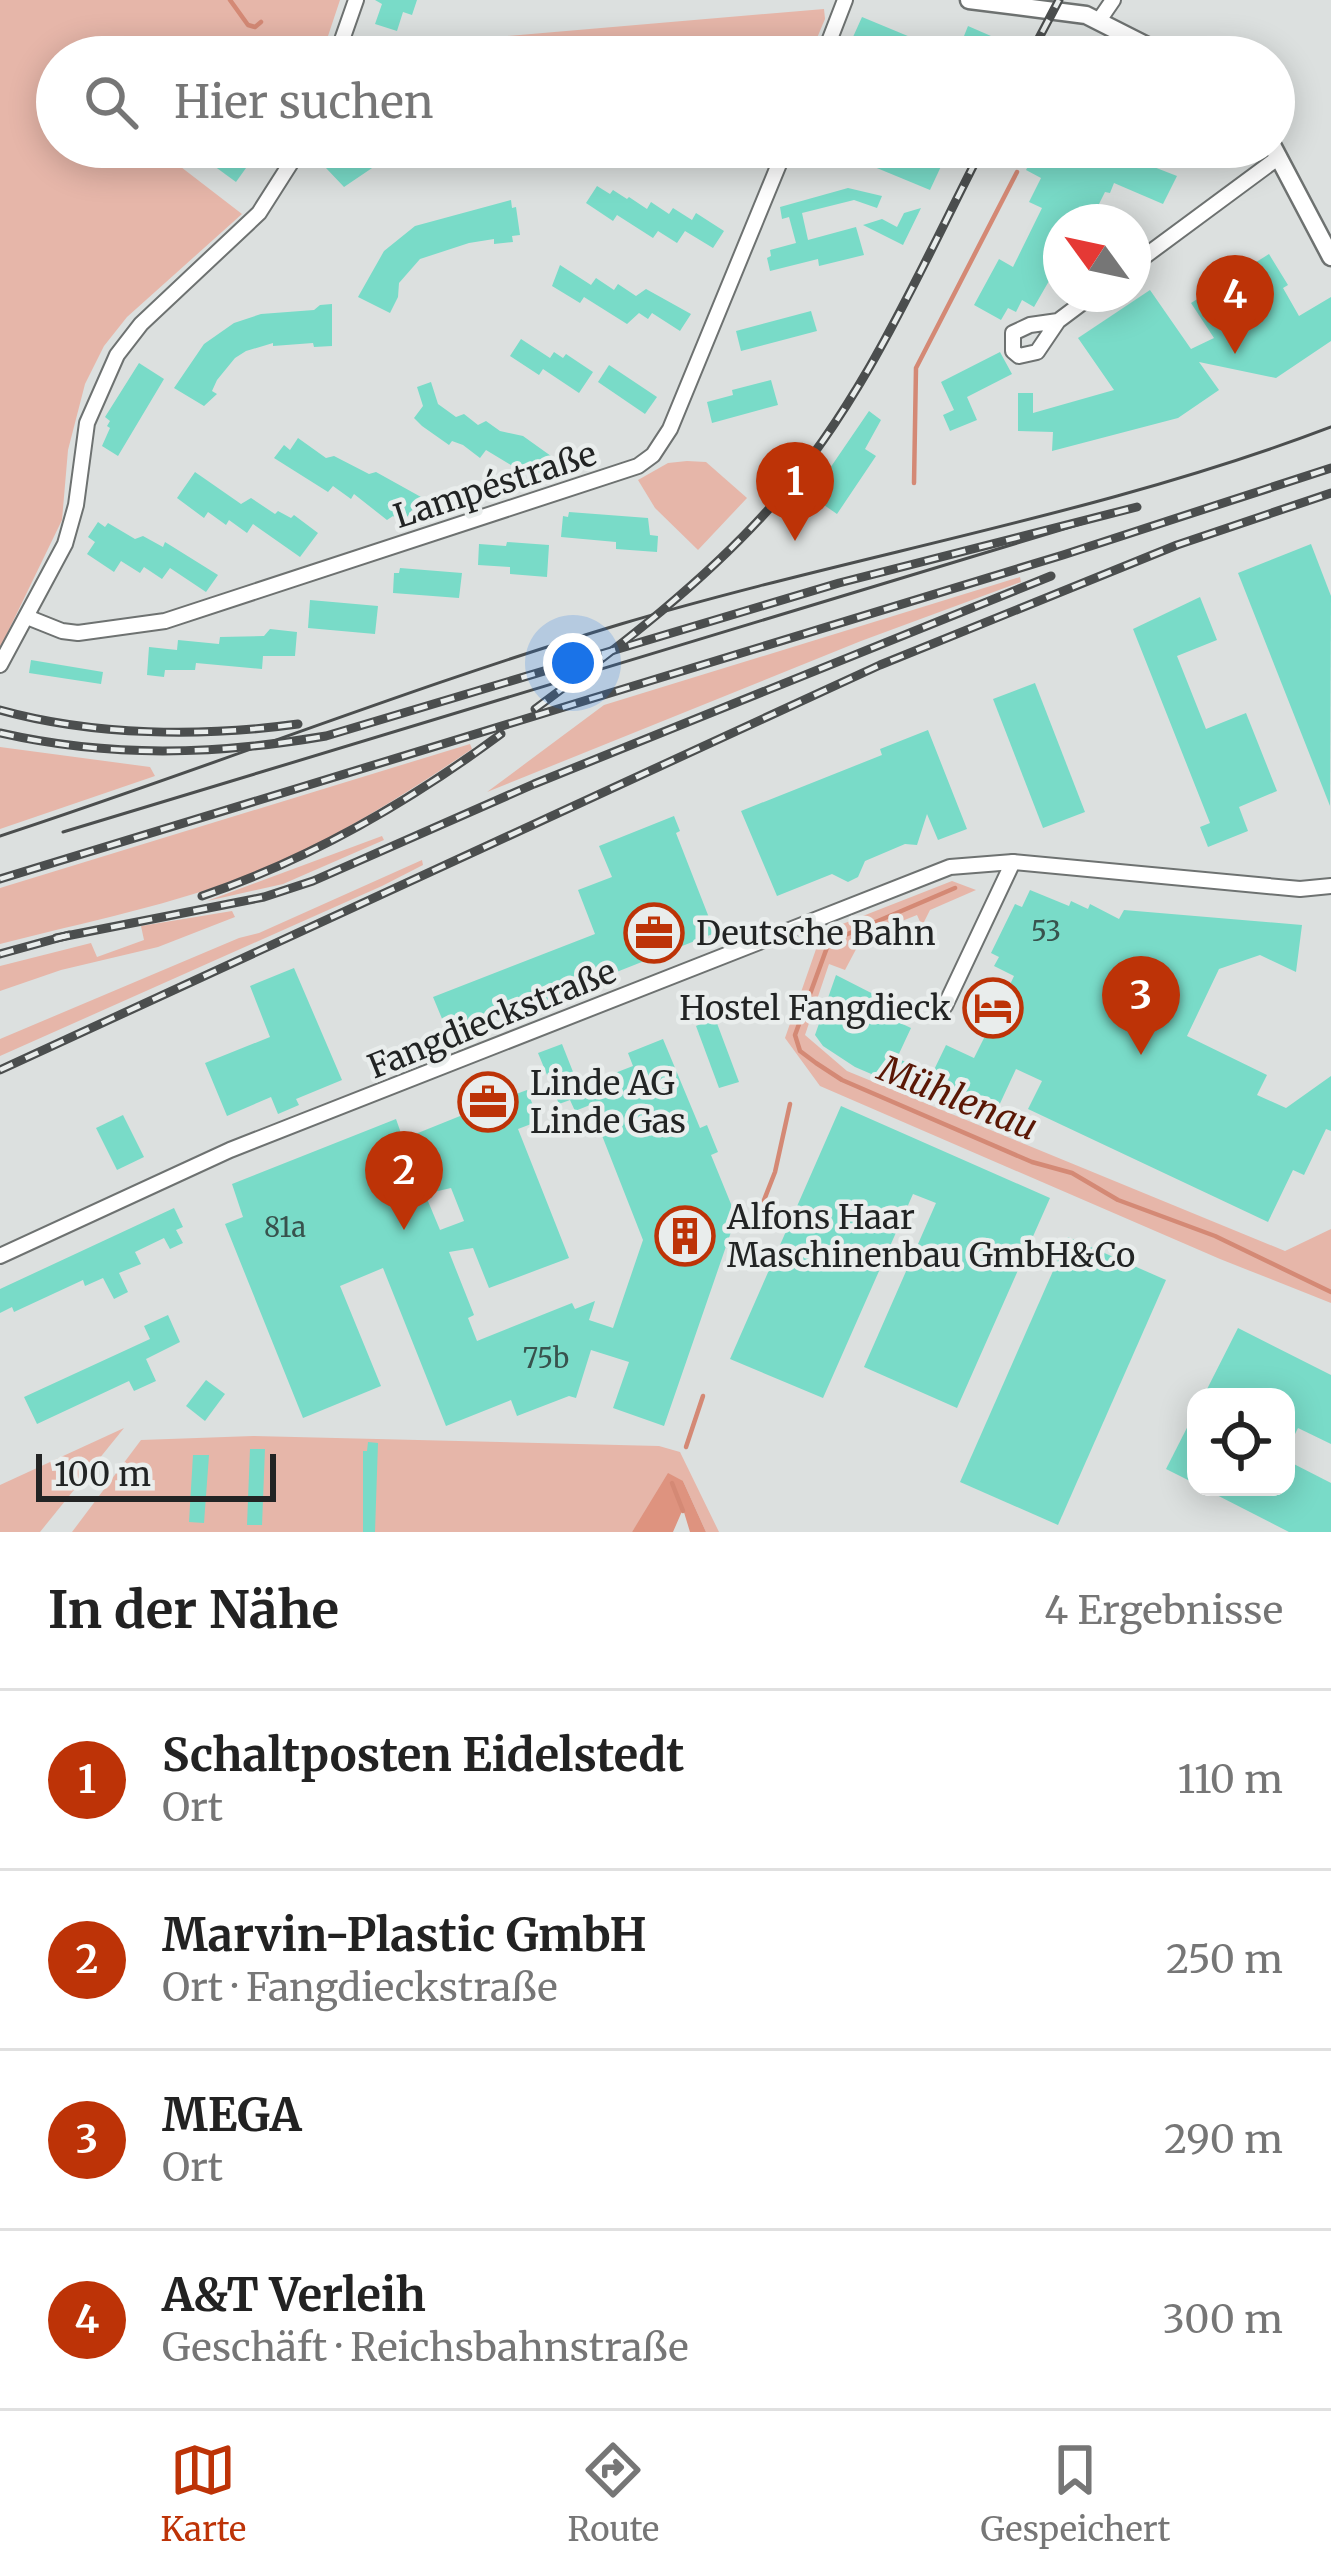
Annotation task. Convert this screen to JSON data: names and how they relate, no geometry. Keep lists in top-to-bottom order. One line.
{"streets":{"street":["Lampéstraße","Fangdieckstraße"]},"water":["Mühlenau"],"places":{"office":["Deutsche Bahn","Linde AG Linde Gas"],"hotel":["Hostel Fangdieck"],"building":["Alfons Haar Maschinenbau GmbH&Co"]},"house_numbers":["53","81a","75b"],"scale_bar":"100 m","north":"top left","page":{"search":"Hier suchen","pins":["4","1","3","2"],"scale":"100 m","heading":["In der Nähe","4 Ergebnisse"],"list":[{"mark":"1","name":"Schaltposten Eidelstedt","note":"Ort","value":"110 m"},{"mark":"2","name":"Marvin-Plastic GmbH","note":"Ort · Fangdieckstraße","value":"250 m"},{"mark":"3","name":"MEGA","note":"Ort","value":"290 m"},{"mark":"4","name":"A&T Verleih","note":"Geschäft · Reichsbahnstraße","value":"300 m"}],"nav":["Karte","Route","Gespeichert"]}}
